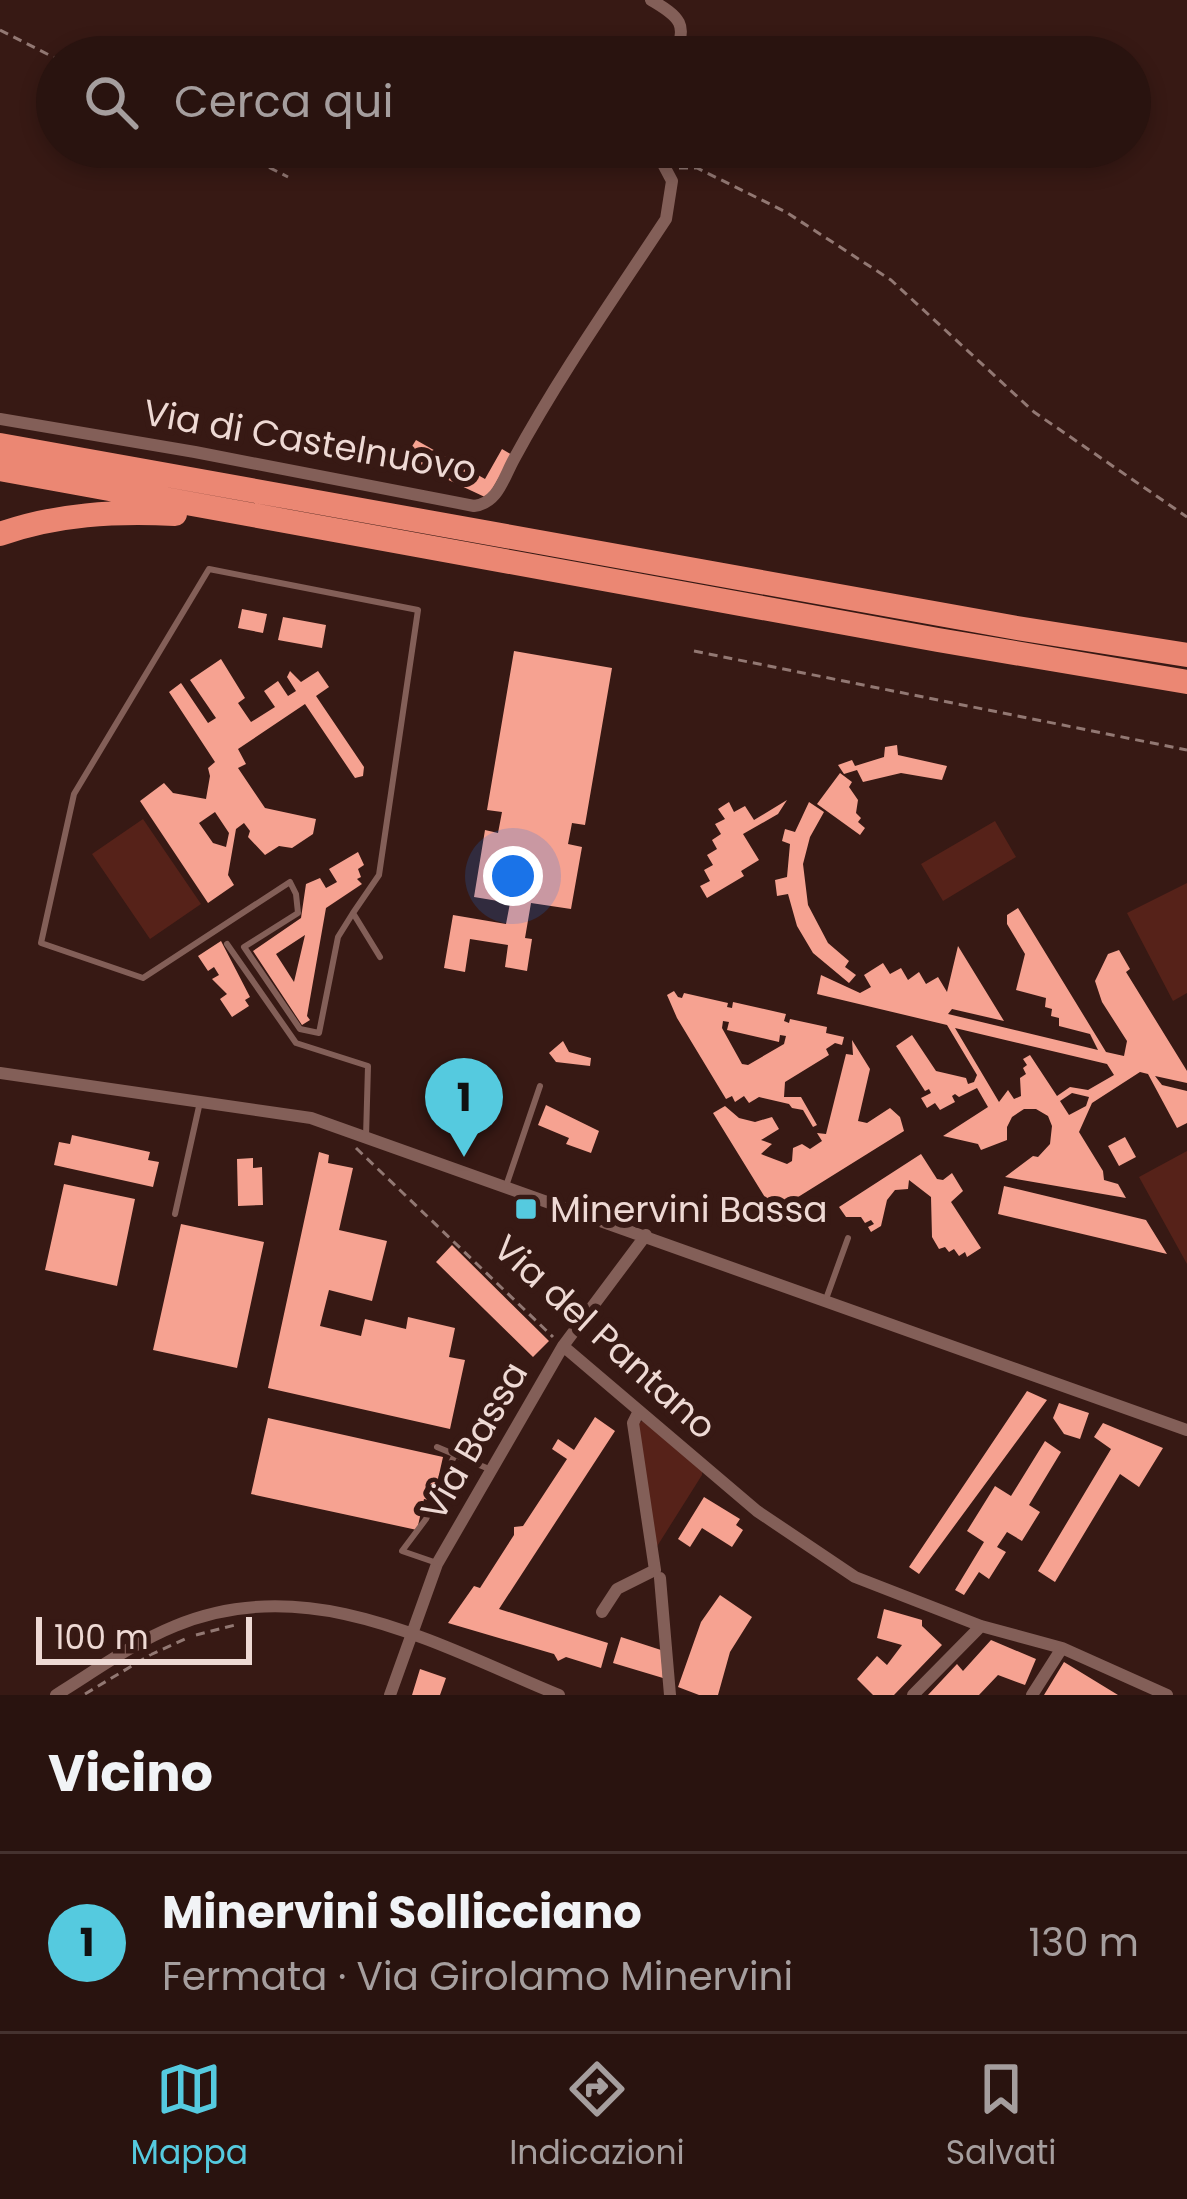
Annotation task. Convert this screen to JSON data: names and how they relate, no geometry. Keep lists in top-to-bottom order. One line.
{"streets":{"street":["Via di Castelnuovo","Via del Pantano","Via Bassa"]},"crossings":[["Via del Pantano","Via Bassa"]],"places":{"transit":["Minervini Bassa"]},"scale_bar":"100 m","page":{"search":"Cerca qui","pins":"1","scale":"100 m","heading":"Vicino","list":[{"mark":"1","name":"Minervini Sollicciano","note":"Fermata · Via Girolamo Minervini","value":"130 m"}],"nav":["Mappa","Indicazioni","Salvati"]}}
